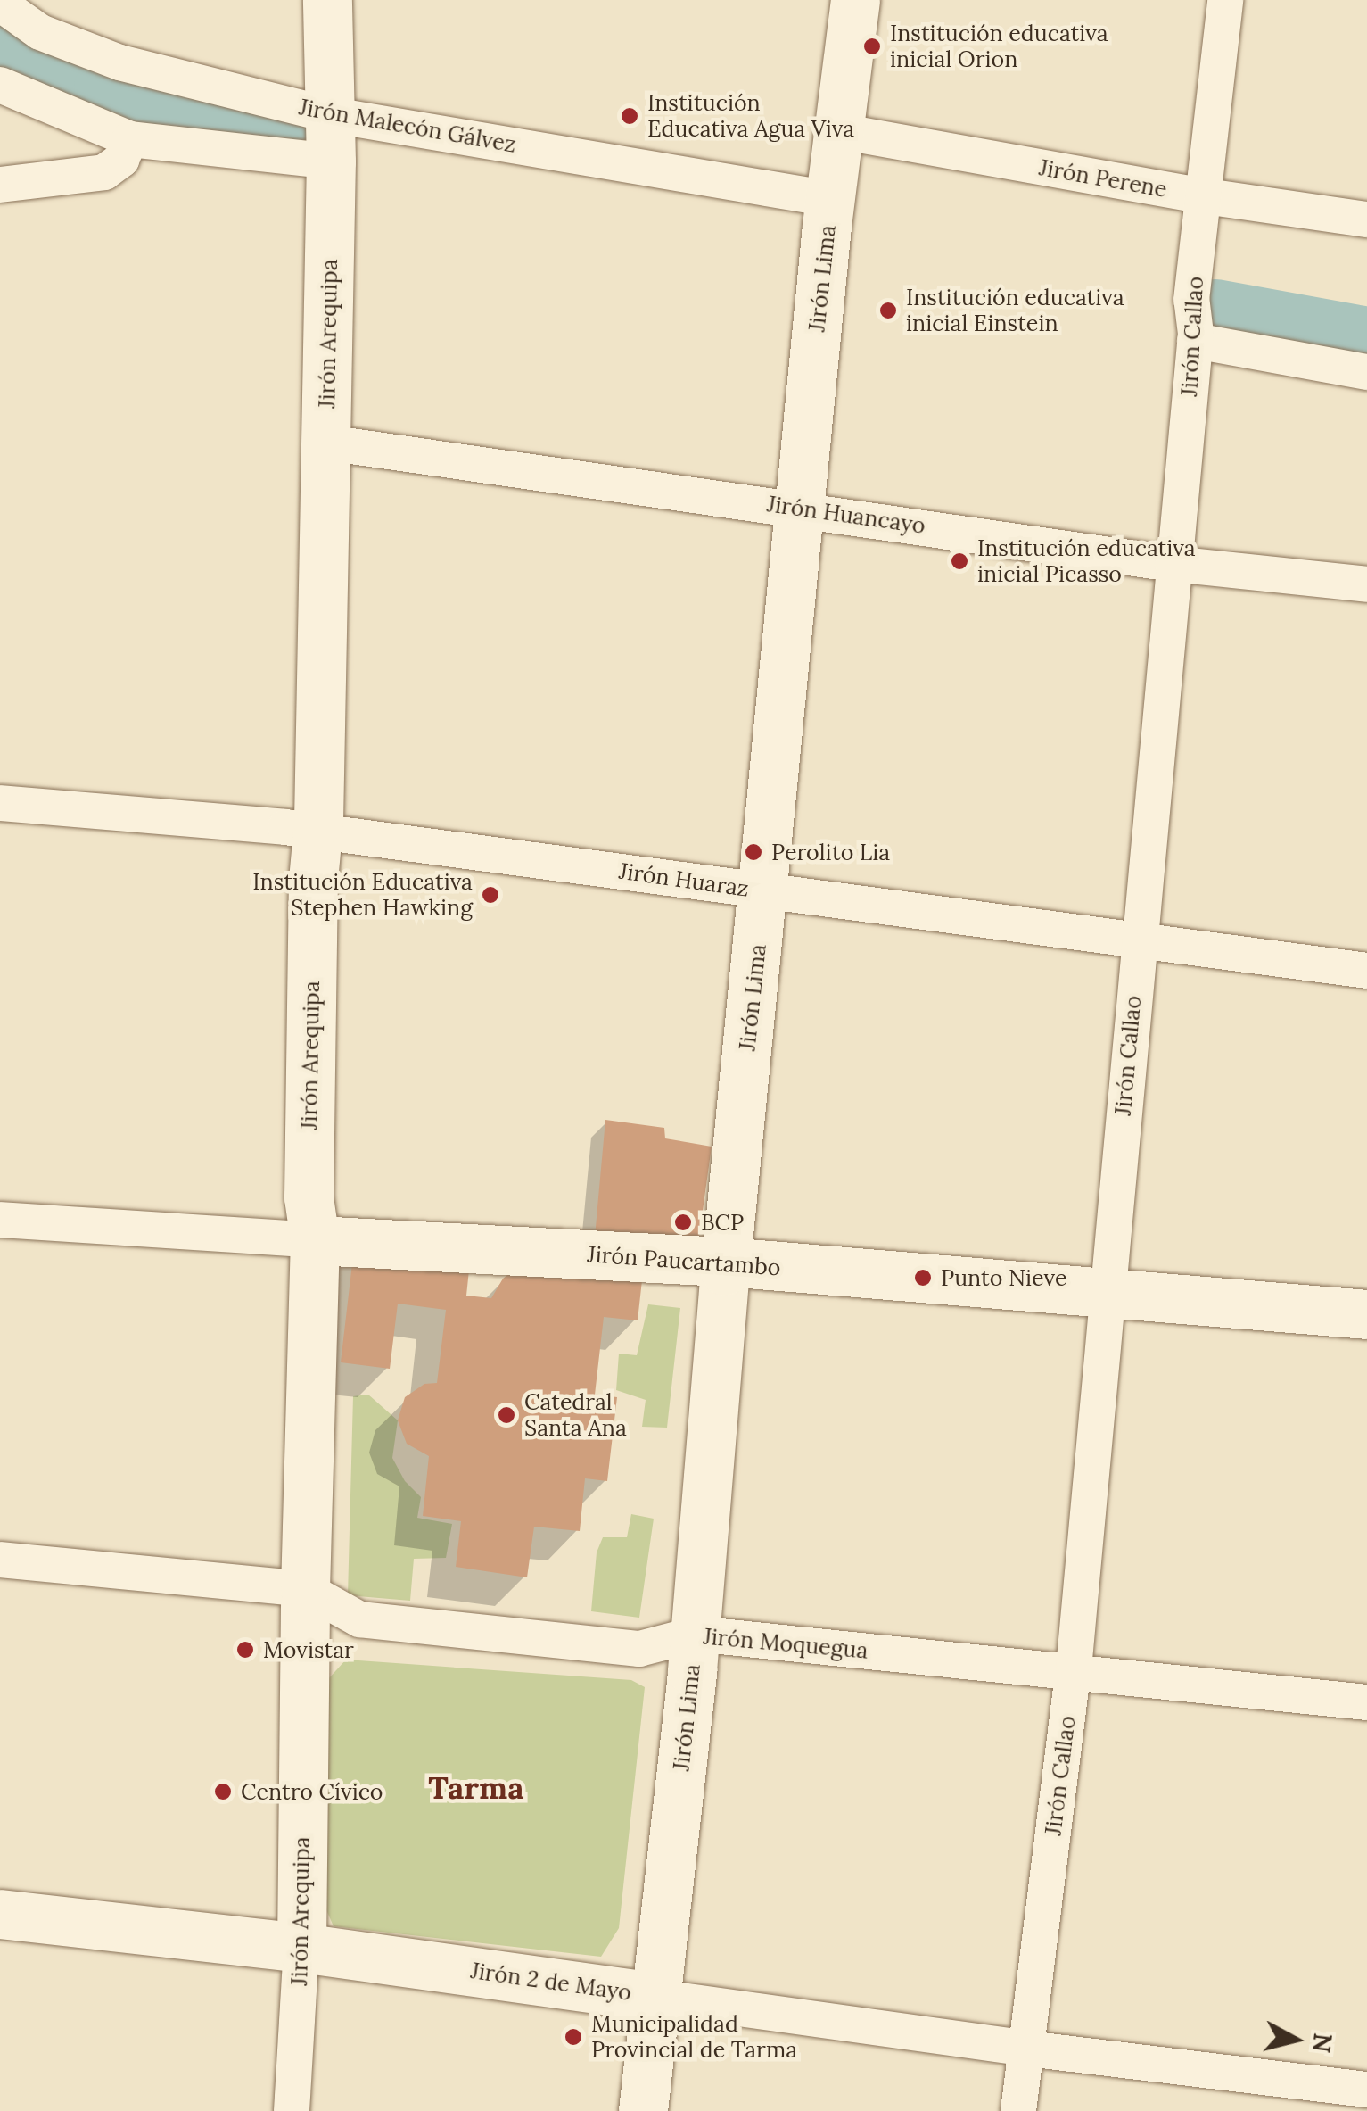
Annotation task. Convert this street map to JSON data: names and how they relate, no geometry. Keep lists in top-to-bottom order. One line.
{"streets":{"street":["Jirón Malecón Gálvez","Jirón Perene","Jirón Lima","Jirón Arequipa","Jirón Callao","Jirón Huancayo","Jirón Huaraz","Jirón Paucartambo","Jirón Moquegua","Jirón 2 de Mayo"]},"crossings":[["Jirón Malecón Gálvez","Jirón Lima"],["Jirón Malecón Gálvez","Jirón Arequipa"],["Jirón Perene","Jirón Lima"],["Jirón Perene","Jirón Callao"],["Jirón Lima","Jirón Huancayo"],["Jirón Lima","Jirón Huaraz"],["Jirón Lima","Jirón Paucartambo"],["Jirón Lima","Jirón Moquegua"],["Jirón Lima","Jirón 2 de Mayo"],["Jirón Arequipa","Jirón Huancayo"],["Jirón Arequipa","Jirón Huaraz"],["Jirón Arequipa","Jirón Paucartambo"],["Jirón Arequipa","Jirón Moquegua"],["Jirón Arequipa","Jirón 2 de Mayo"],["Jirón Callao","Jirón Huancayo"],["Jirón Callao","Jirón Huaraz"],["Jirón Callao","Jirón Paucartambo"],["Jirón Callao","Jirón Moquegua"],["Jirón Callao","Jirón 2 de Mayo"]],"districts":["Tarma"],"places":["Institución educativa inicial Orion","Institución Educativa Agua Viva","Institución educativa inicial Einstein","Institución educativa inicial Picasso","Perolito Lia","Institución Educativa Stephen Hawking","BCP","Punto Nieve","Catedral Santa Ana","Movistar","Centro Cívico","Municipalidad Provincial de Tarma"],"north":"right"}
